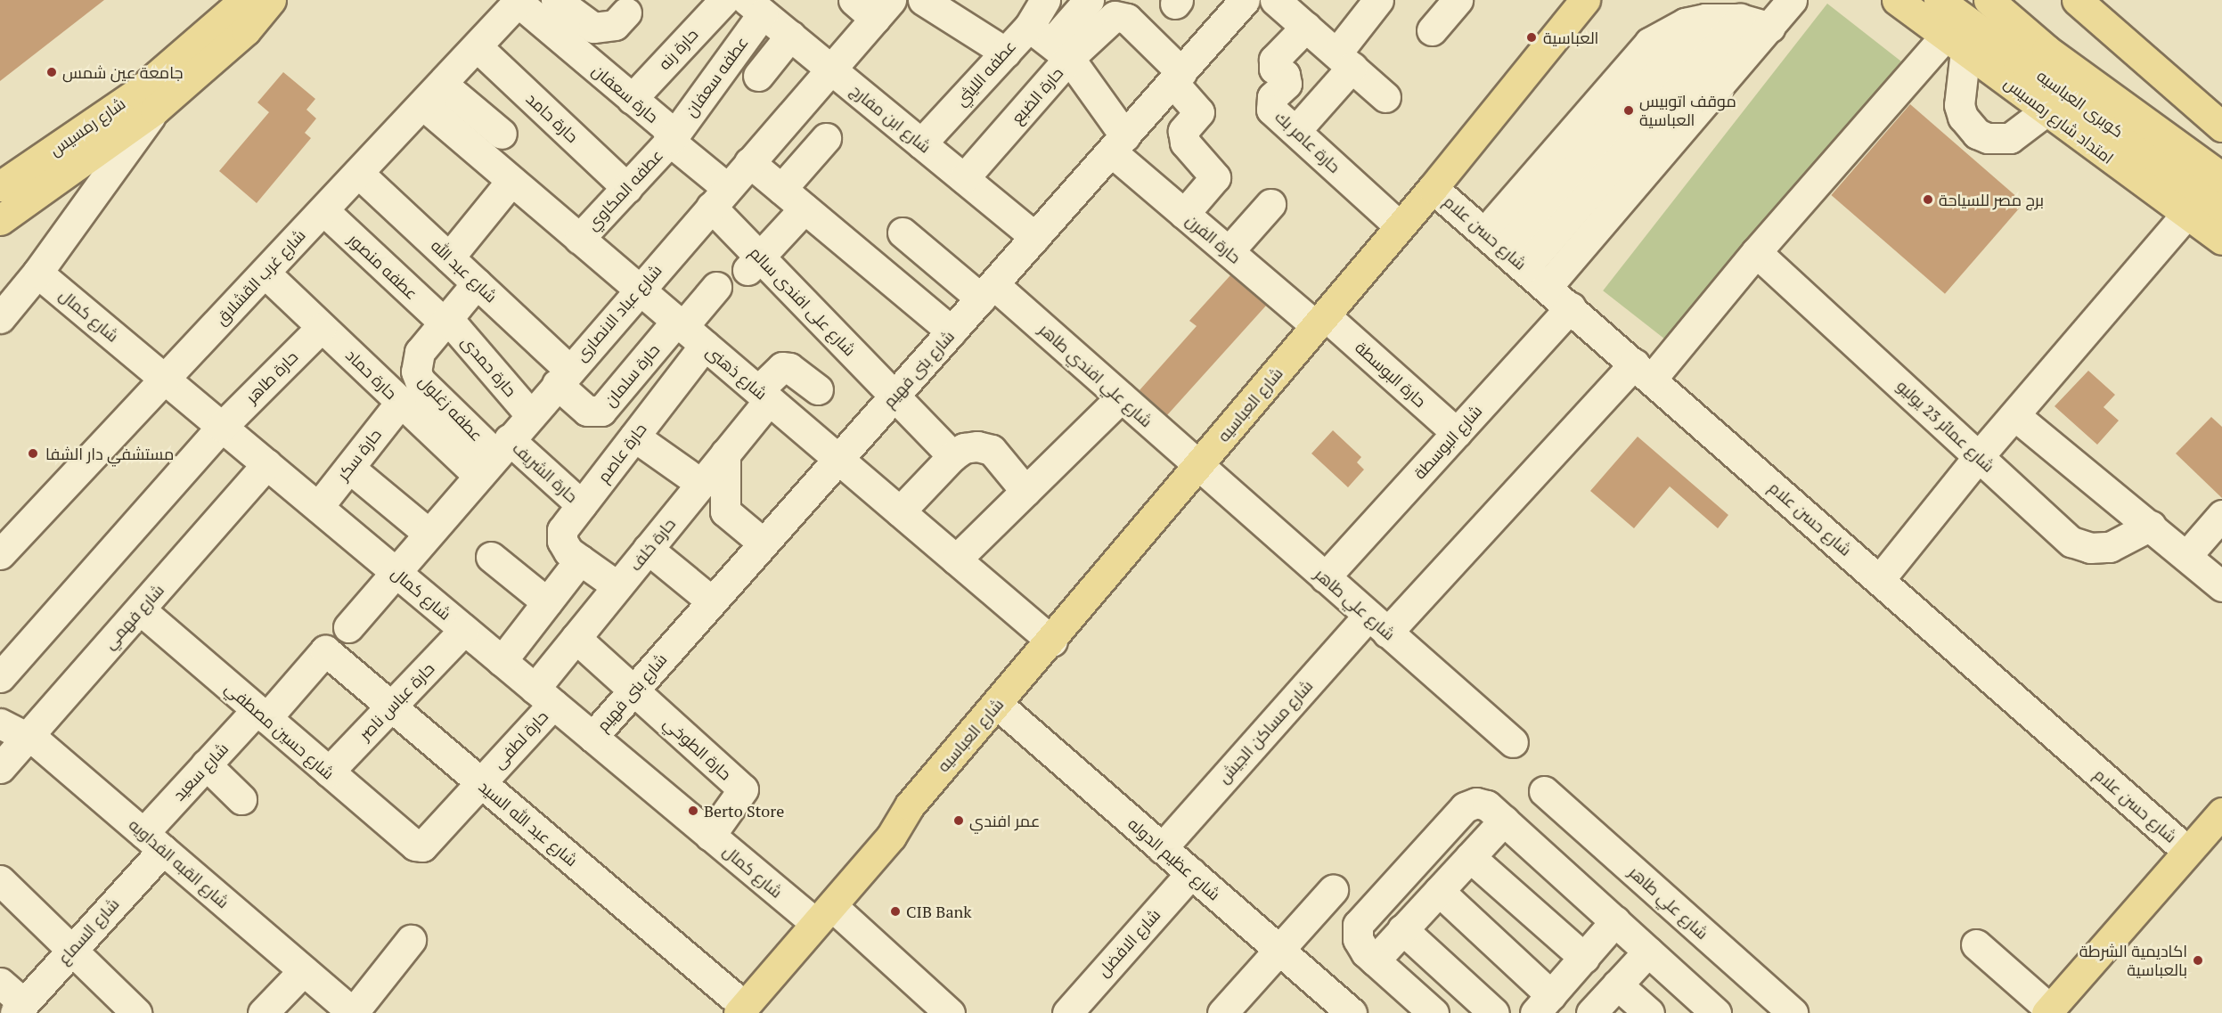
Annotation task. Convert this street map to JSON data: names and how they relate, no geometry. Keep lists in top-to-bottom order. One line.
{"streets":{"main road":["كوبرى العباسيه","امتداد شارع رمسيس","شارع رمسيس","شارع العباسيه"],"street":["حارة رنه","عطفه الليثي","عطفه سعفان","حارة سعفان","حارة الضبع","حارة حامد","شارع ابن مفارج","حارة عامر بك","عطفه المكاوي","شارع حسن علام","حارة الفرن","عطفه منصور","شارع عبد الله","شارع غرب القشلاق","شارع على افندى سالم","شارع عباد الانصارى","شارع كمال","حارة حمدى","شارع بنى فهيم","شارع ذهنى","حارة حماد","حارة البوسطة","حارة سلمان","شارع علي افندي طاهر","حارة طاهر","عطفه زغلول","شارع عمائر 23 يوليو","شارع البوسطة","حارة عاصم","حارة سكر","حارة الشريف","حارة خلف","شارع علي طاهر","شارع فهمي","حارة عباس ناصر","شارع حسين مصطفي","شارع مساكن الجيش","حارة لطفى","حارة الطوخي","شارع سعيد","شارع عبد الله السيد","شارع عظيم الدوله","شارع القبه الفداويه","شارع السماع","شارع الافضل"]},"crossings":[["حارة رنه","عطفه سعفان"],["حارة رنه","حارة سعفان"],["حارة رنه","شارع ابن مفارج"],["عطفه الليثي","حارة الضبع"],["عطفه الليثي","شارع ابن مفارج"],["عطفه الليثي","حارة الفرن"],["عطفه سعفان","حارة سعفان"],["عطفه سعفان","شارع ابن مفارج"],["عطفه سعفان","عطفه المكاوي"],["حارة سعفان","عطفه المكاوي"],["حارة سعفان","شارع غرب القشلاق"],["حارة سعفان","شارع على افندى سالم"],["حارة سعفان","شارع عباد الانصارى"],["حارة الضبع","شارع ابن مفارج"],["حارة الضبع","حارة الفرن"],["حارة الضبع","شارع بنى فهيم"],["حارة حامد","عطفه المكاوي"],["حارة حامد","شارع غرب القشلاق"],["شارع ابن مفارج","شارع عباد الانصارى"],["شارع ابن مفارج","شارع بنى فهيم"],["امتداد شارع رمسيس","شارع مساكن الجيش"],["شارع رمسيس","شارع كمال"],["حارة عامر بك","شارع العباسيه"],["عطفه المكاوي","شارع ذهنى"],["شارع حسن علام","شارع العباسيه"],["شارع حسن علام","شارع البوسطة"],["شارع حسن علام","شارع مساكن الجيش"],["حارة الفرن","شارع بنى فهيم"],["حارة الفرن","حارة البوسطة"],["حارة الفرن","شارع العباسيه"],["عطفه منصور","شارع غرب القشلاق"],["عطفه منصور","حارة حمدى"],["عطفه منصور","عطفه زغلول"],["شارع عبد الله","شارع غرب القشلاق"],["شارع عبد الله","شارع عباد الانصارى"],["شارع عبد الله","حارة سلمان"],["شارع عبد الله","عطفه زغلول"],["شارع غرب القشلاق","شارع كمال"],["شارع غرب القشلاق","شارع ذهنى"],["شارع غرب القشلاق","حارة حماد"],["شارع على افندى سالم","شارع عباد الانصارى"],["شارع على افندى سالم","شارع بنى فهيم"],["شارع عباد الانصارى","شارع كمال"],["شارع عباد الانصارى","حارة حمدى"],["شارع عباد الانصارى","شارع ذهنى"],["شارع عباد الانصارى","حارة حماد"],["شارع عباد الانصارى","حارة سلمان"],["شارع عباد الانصارى","عطفه زغلول"],["شارع عباد الانصارى","حارة الشريف"],["شارع كمال","شارع بنى فهيم"],["شارع كمال","حارة طاهر"],["شارع كمال","شارع العباسيه"],["شارع كمال","حارة سكر"],["شارع كمال","حارة خلف"],["شارع كمال","شارع فهمي"],["شارع كمال","حارة عباس ناصر"],["شارع كمال","حارة لطفى"],["شارع كمال","حارة الطوخي"],["حارة حمدى","عطفه زغلول"],["شارع بنى فهيم","شارع ذهنى"],["شارع بنى فهيم","شارع علي افندي طاهر"],["شارع بنى فهيم","حارة الطوخي"],["شارع ذهنى","حارة سلمان"],["شارع ذهنى","شارع العباسيه"],["شارع ذهنى","حارة عاصم"],["شارع ذهنى","حارة خلف"],["حارة حماد","حارة طاهر"],["حارة حماد","عطفه زغلول"],["حارة حماد","حارة سكر"],["حارة حماد","حارة الشريف"],["حارة البوسطة","شارع العباسيه"],["حارة البوسطة","شارع البوسطة"],["شارع علي افندي طاهر","شارع العباسيه"],["شارع علي افندي طاهر","شارع علي طاهر"],["شارع العباسيه","شارع علي طاهر"],["شارع العباسيه","شارع عبد الله السيد"],["شارع العباسيه","شارع عظيم الدوله"],["عطفه زغلول","حارة الشريف"],["شارع عمائر 23 يوليو","شارع مساكن الجيش"],["شارع البوسطة","شارع علي طاهر"],["حارة عاصم","حارة الشريف"],["حارة عاصم","حارة خلف"],["حارة خلف","حارة لطفى"],["شارع علي طاهر","شارع مساكن الجيش"],["شارع فهمي","شارع حسين مصطفي"],["شارع فهمي","شارع القبه الفداويه"],["حارة عباس ناصر","شارع حسين مصطفي"],["حارة عباس ناصر","شارع عبد الله السيد"],["شارع حسين مصطفي","حارة لطفى"],["شارع حسين مصطفي","شارع سعيد"],["شارع حسين مصطفي","شارع عبد الله السيد"],["شارع مساكن الجيش","شارع عظيم الدوله"],["حارة لطفى","شارع عبد الله السيد"],["شارع سعيد","شارع عبد الله السيد"],["شارع سعيد","شارع القبه الفداويه"],["شارع سعيد","شارع السماع"],["شارع عظيم الدوله","شارع الافضل"],["شارع القبه الفداويه","شارع السماع"]],"places":["العباسية","جامعة عين شمس","موقف اتوبيس العباسية","برج مصر للسياحة","مستشفي دار الشفا","Berto Store","عمر افندي","CIB Bank","اكاديمية الشرطة بالعباسية"]}
